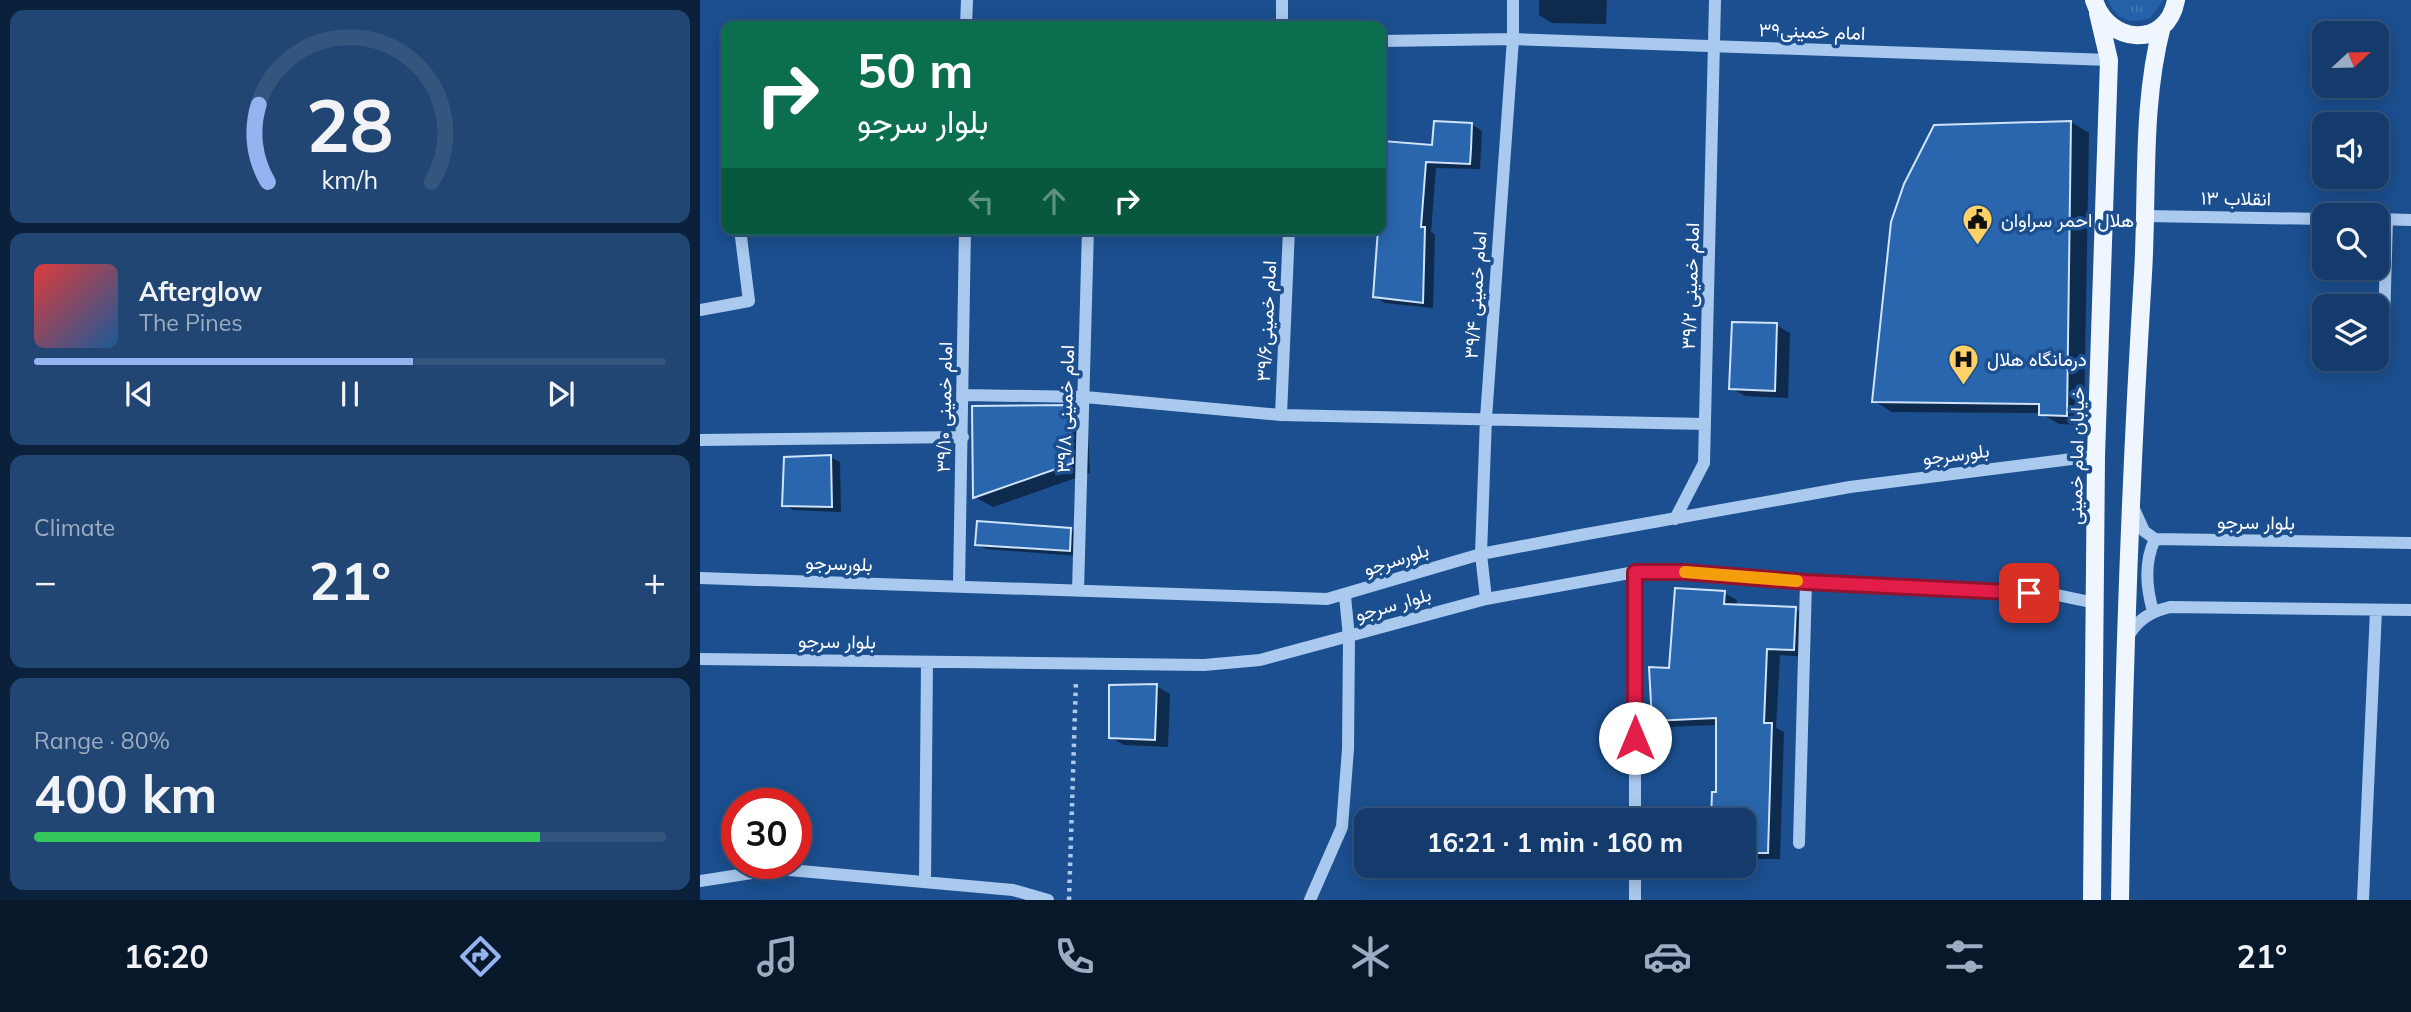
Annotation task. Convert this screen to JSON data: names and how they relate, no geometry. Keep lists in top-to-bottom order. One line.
{"streets":{"main road":["خیابان امام خمینی"],"street":["امام خمینی۳۹","انقلاب ۱۳","امام خمینی ۳۹/۲","امام خمینی ۳۹/۴","امام خمینی۳۹/۶","امام خمینی ۳۹/۱۰","امام خمینی ۳۹/۸","بلورسرجو","بلوار سرجو"]},"crossings":[["امام خمینی۳۹","امام خمینی ۳۹/۲"],["امام خمینی۳۹","امام خمینی ۳۹/۴"],["امام خمینی۳۹","خیابان امام خمینی"],["امام خمینی ۳۹/۲","بلورسرجو"],["امام خمینی ۳۹/۴","بلورسرجو"],["امام خمینی ۳۹/۴","بلوار سرجو"],["امام خمینی ۳۹/۱۰","بلورسرجو"],["امام خمینی ۳۹/۸","بلورسرجو"],["بلورسرجو","خیابان امام خمینی"],["خیابان امام خمینی","بلوار سرجو"]],"places":{"public building":["هلال احمر سراوان"],"hospital":["درمانگاه هلال"]},"north":"right","page":{"turn":["50 m","بلوار سرجو"],"song":["Afterglow","The Pines"],"tile":["Climate",["Range · 80%","400 km"]],"heat":["−","21°","+"],"limit":"30","trip":"16:21 · 1 min · 160 m","tabs":["16:20","21°"],"gauge":["28","km/h"]}}
